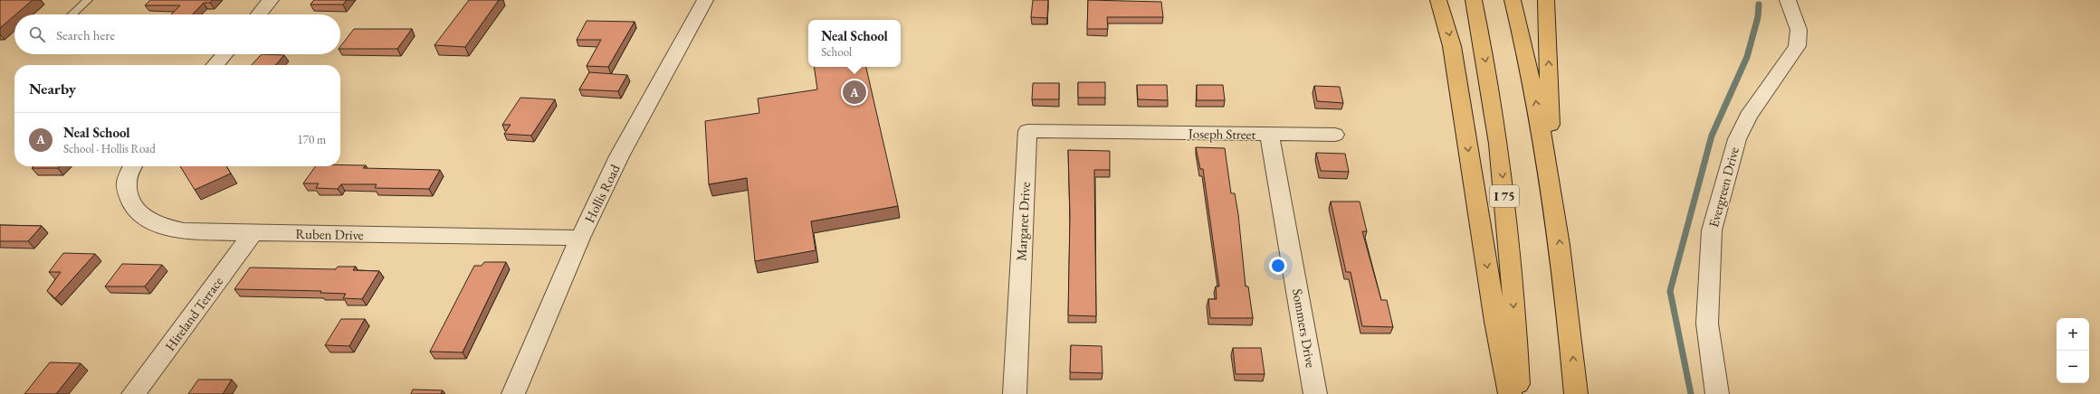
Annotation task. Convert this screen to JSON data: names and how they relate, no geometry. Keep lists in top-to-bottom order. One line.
{"streets":{"highway":["I 75"],"street":["Joseph Street","Evergreen Drive","Hollis Road","Margaret Drive","Ruben Drive","Hireland Terrace","Sommers Drive"]},"crossings":[["Joseph Street","Margaret Drive"],["Joseph Street","Sommers Drive"],["Hollis Road","Ruben Drive"],["Ruben Drive","Hireland Terrace"]],"page":{"search":"Search here","popup":["Neal School","School"],"heading":"Nearby","pins":"A","list":[{"mark":"A","name":"Neal School","note":"School · Hollis Road","value":"170 m"}],"map_buttons":["+","−"]}}
